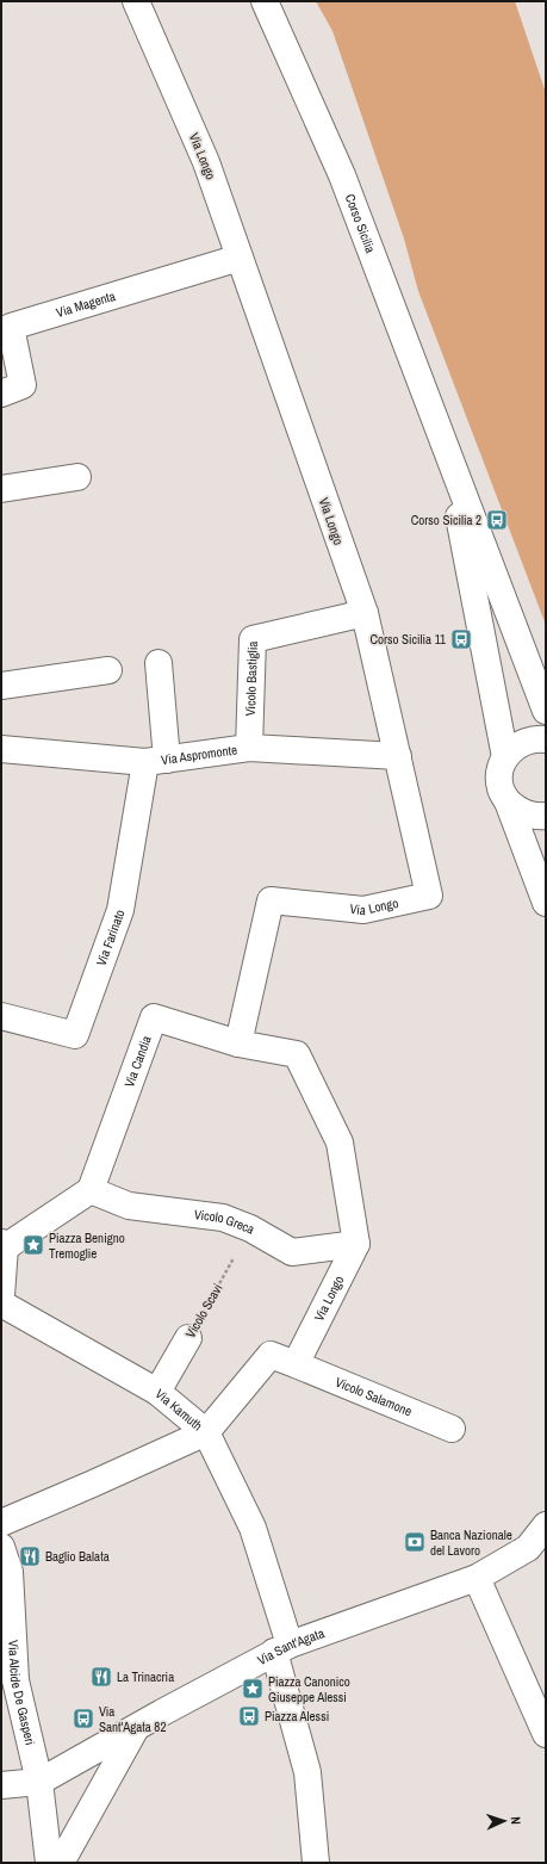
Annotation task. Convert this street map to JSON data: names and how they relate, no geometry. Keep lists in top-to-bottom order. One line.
{"streets":{"street":["Via Longo","Corso Sicilia","Via Magenta","Vicolo Bastiglia","Via Aspromonte","Via Farinato","Via Candia","Vicolo Greca","Vicolo Scavi","Vicolo Salamone","Via Kamuth","Via Sant'Agata","Via Alcide De Gasperi"]},"crossings":[["Via Longo","Via Magenta"],["Via Longo","Vicolo Bastiglia"],["Via Longo","Via Aspromonte"],["Via Longo","Via Candia"],["Via Longo","Vicolo Greca"],["Via Longo","Vicolo Salamone"],["Vicolo Bastiglia","Via Aspromonte"],["Via Aspromonte","Via Farinato"],["Via Candia","Vicolo Greca"],["Vicolo Greca","Vicolo Scavi"],["Vicolo Scavi","Via Kamuth"],["Via Kamuth","Via Sant'Agata"],["Via Sant'Agata","Via Alcide De Gasperi"]],"places":{"bus stop":["Corso Sicilia 2","Corso Sicilia 11","Piazza Alessi","Via Sant'Agata 82"],"place":["Piazza Benigno Tremoglie","Piazza Canonico Giuseppe Alessi"],"bank":["Banca Nazionale del Lavoro"],"restaurant":["Baglio Balata","La Trinacria"]},"north":"right"}
